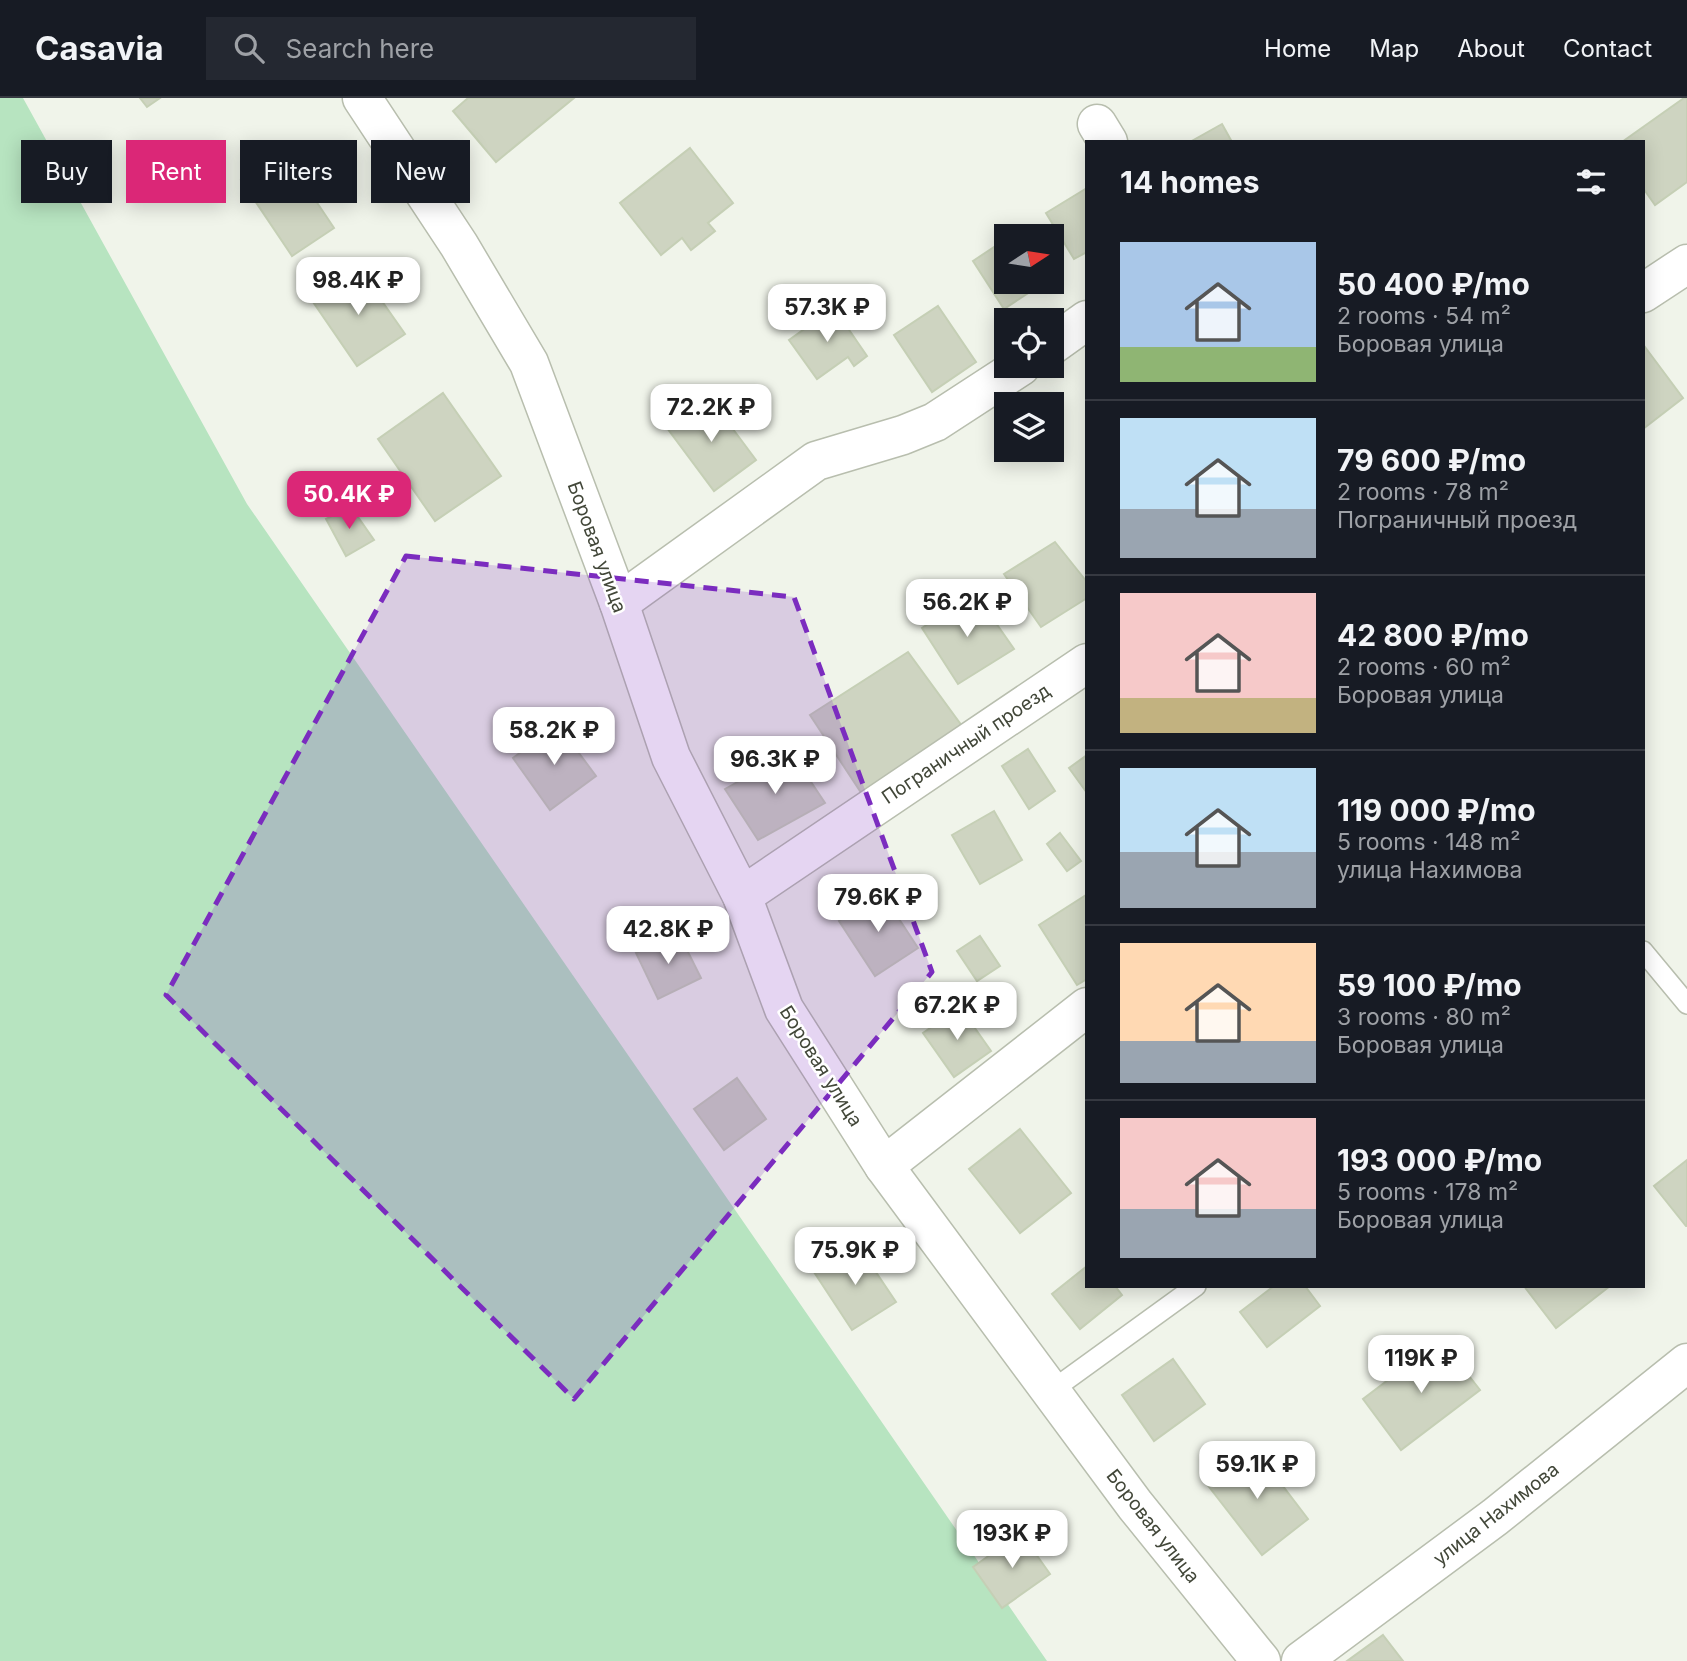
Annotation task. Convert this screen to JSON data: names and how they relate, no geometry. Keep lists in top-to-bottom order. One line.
{"streets":{"street":["Боровая улица","Пограничный проезд","улица Нахимова"]},"crossings":[["Боровая улица","Пограничный проезд"]],"north":"right","page":{"header":"Casavia","search":"Search here","nav":["Home","Map","About","Contact"],"chip":["Buy","Rent","Filters","New"],"heading":"14 homes","list":[{"name":"50 400 ₽/mo","note":"2 rooms · 54 m² · Боровая улица"},{"name":"79 600 ₽/mo","note":"2 rooms · 78 m² · Пограничный проезд"},{"name":"42 800 ₽/mo","note":"2 rooms · 60 m² · Боровая улица"},{"name":"119 000 ₽/mo","note":"5 rooms · 148 m² · улица Нахимова"},{"name":"59 100 ₽/mo","note":"3 rooms · 80 m² · Боровая улица"},{"name":"193 000 ₽/mo","note":"5 rooms · 178 m² · Боровая улица"}],"price":["98.4K ₽","57.3K ₽","72.2K ₽","50.4K ₽","56.2K ₽","58.2K ₽","96.3K ₽","79.6K ₽","42.8K ₽","67.2K ₽","75.9K ₽","119K ₽","59.1K ₽","193K ₽"]}}
